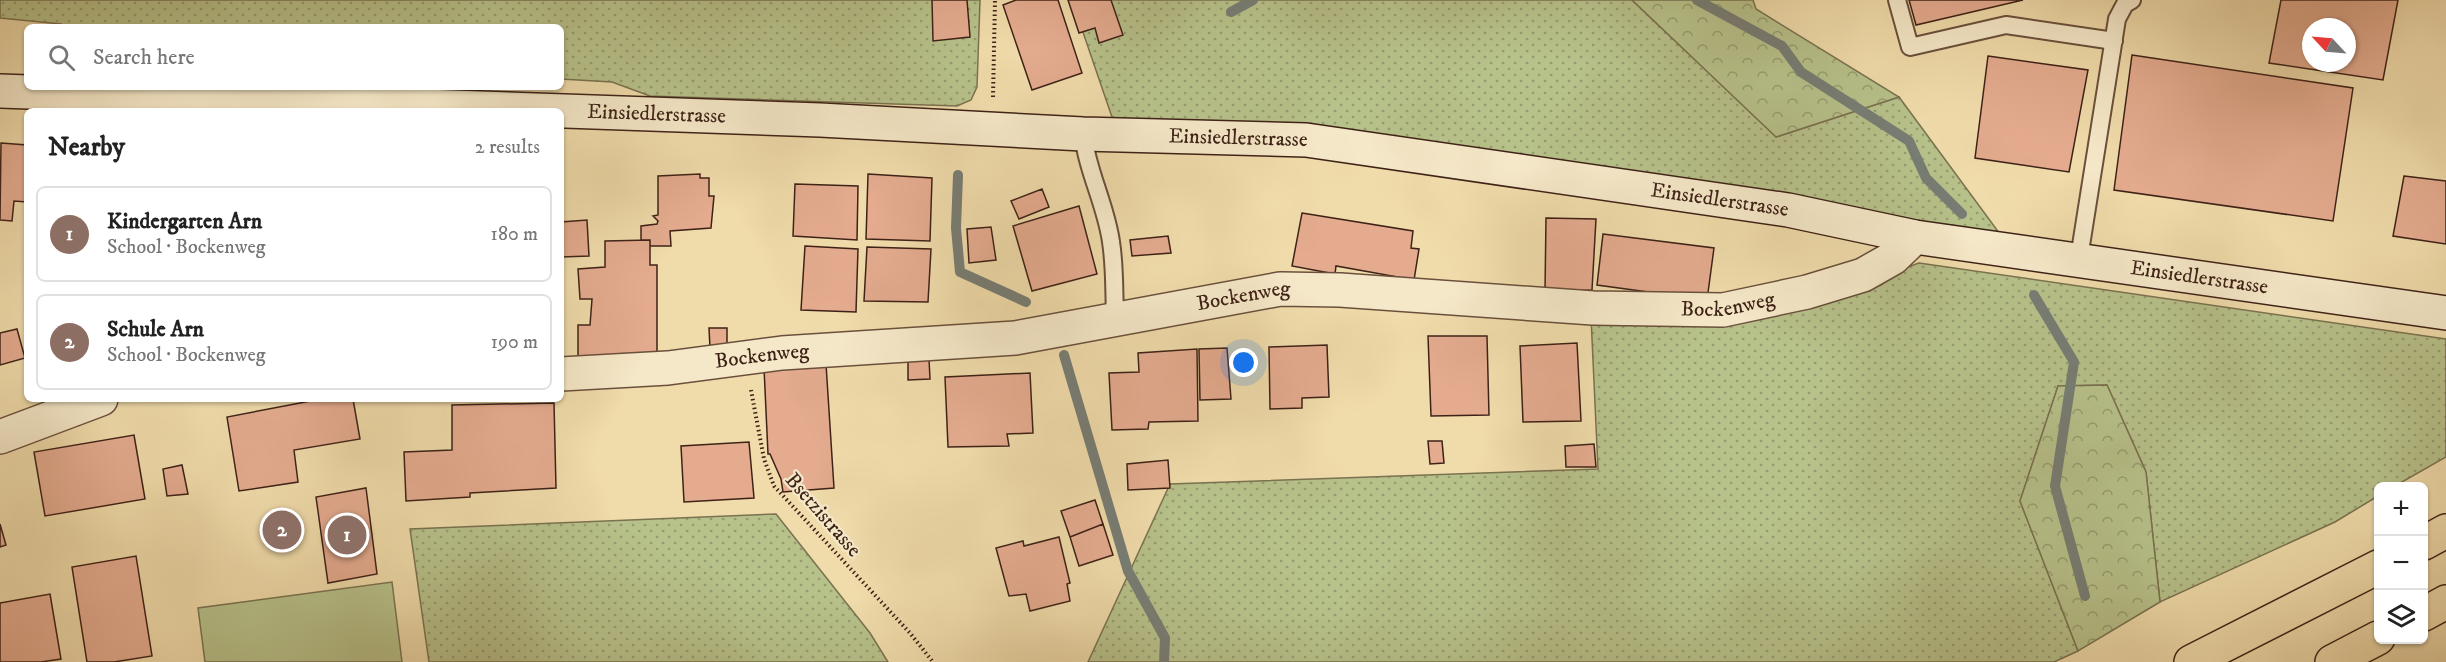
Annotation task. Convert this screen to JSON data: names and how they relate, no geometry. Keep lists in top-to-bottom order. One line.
{"streets":{"street":["Einsiedlerstrasse","Bockenweg"],"path":["Bsetzistrasse"]},"crossings":[["Einsiedlerstrasse","Bockenweg"],["Bockenweg","Bsetzistrasse"]],"north":"top left","page":{"search":"Search here","heading":["Nearby","2 results"],"list":[{"mark":"1","name":"Kindergarten Arn","note":"School · Bockenweg","value":"180 m"},{"mark":"2","name":"Schule Arn","note":"School · Bockenweg","value":"190 m"}],"map_buttons":["+","−"],"pins":["2","1"]}}
